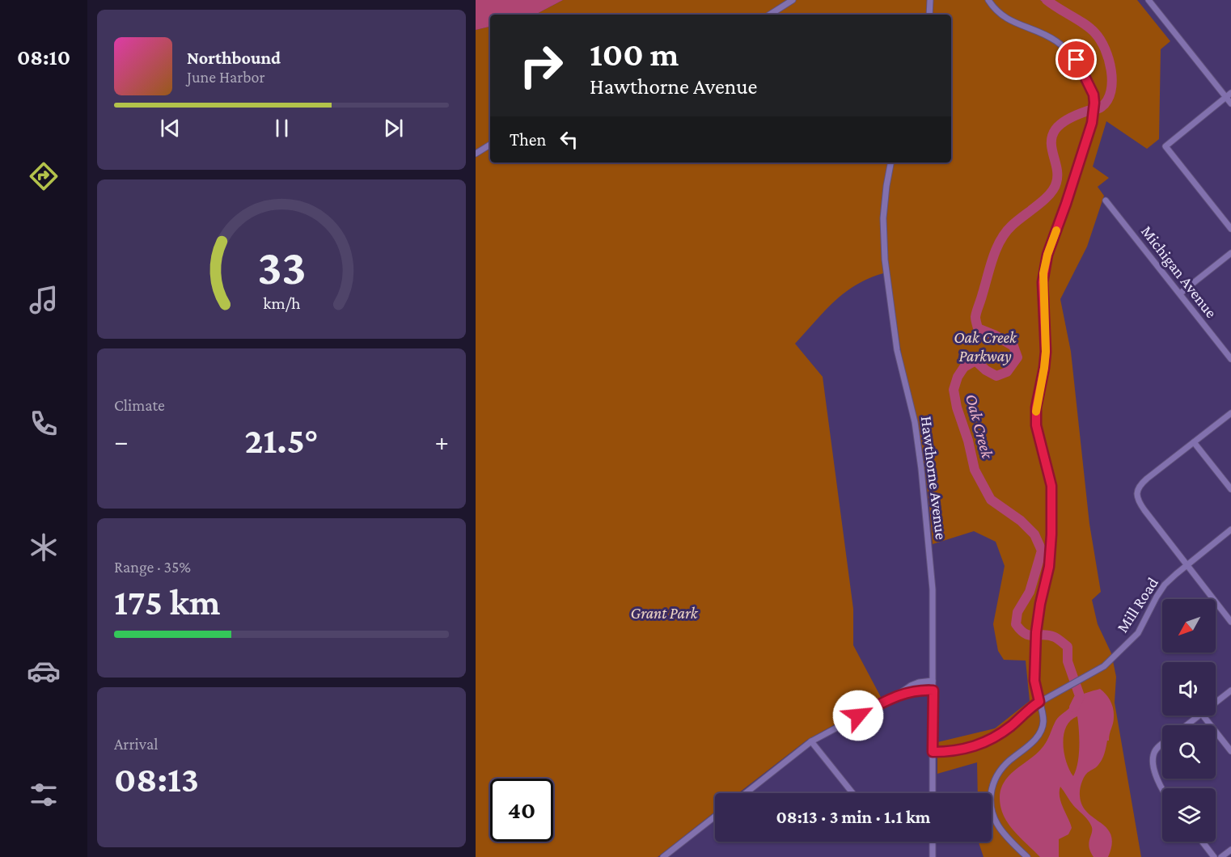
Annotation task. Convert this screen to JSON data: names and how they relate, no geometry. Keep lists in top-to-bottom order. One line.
{"streets":{"street":["Michigan Avenue","Hawthorne Avenue","Mill Road"]},"crossings":[["Hawthorne Avenue","Mill Road"]],"water":["Oak Creek"],"parks":["Oak Creek Parkway","Grant Park"],"north":"bottom left","page":{"tabs":"08:10","turn":["100 m","Hawthorne Avenue"],"song":["Northbound","June Harbor"],"then":"Then","tile":["Climate",["Range · 35%","175 km"],["Arrival","08:13"]],"heat":["−","21.5°","+"],"limit":"40","trip":"08:13 · 3 min · 1.1 km","gauge":["33","km/h"]}}
